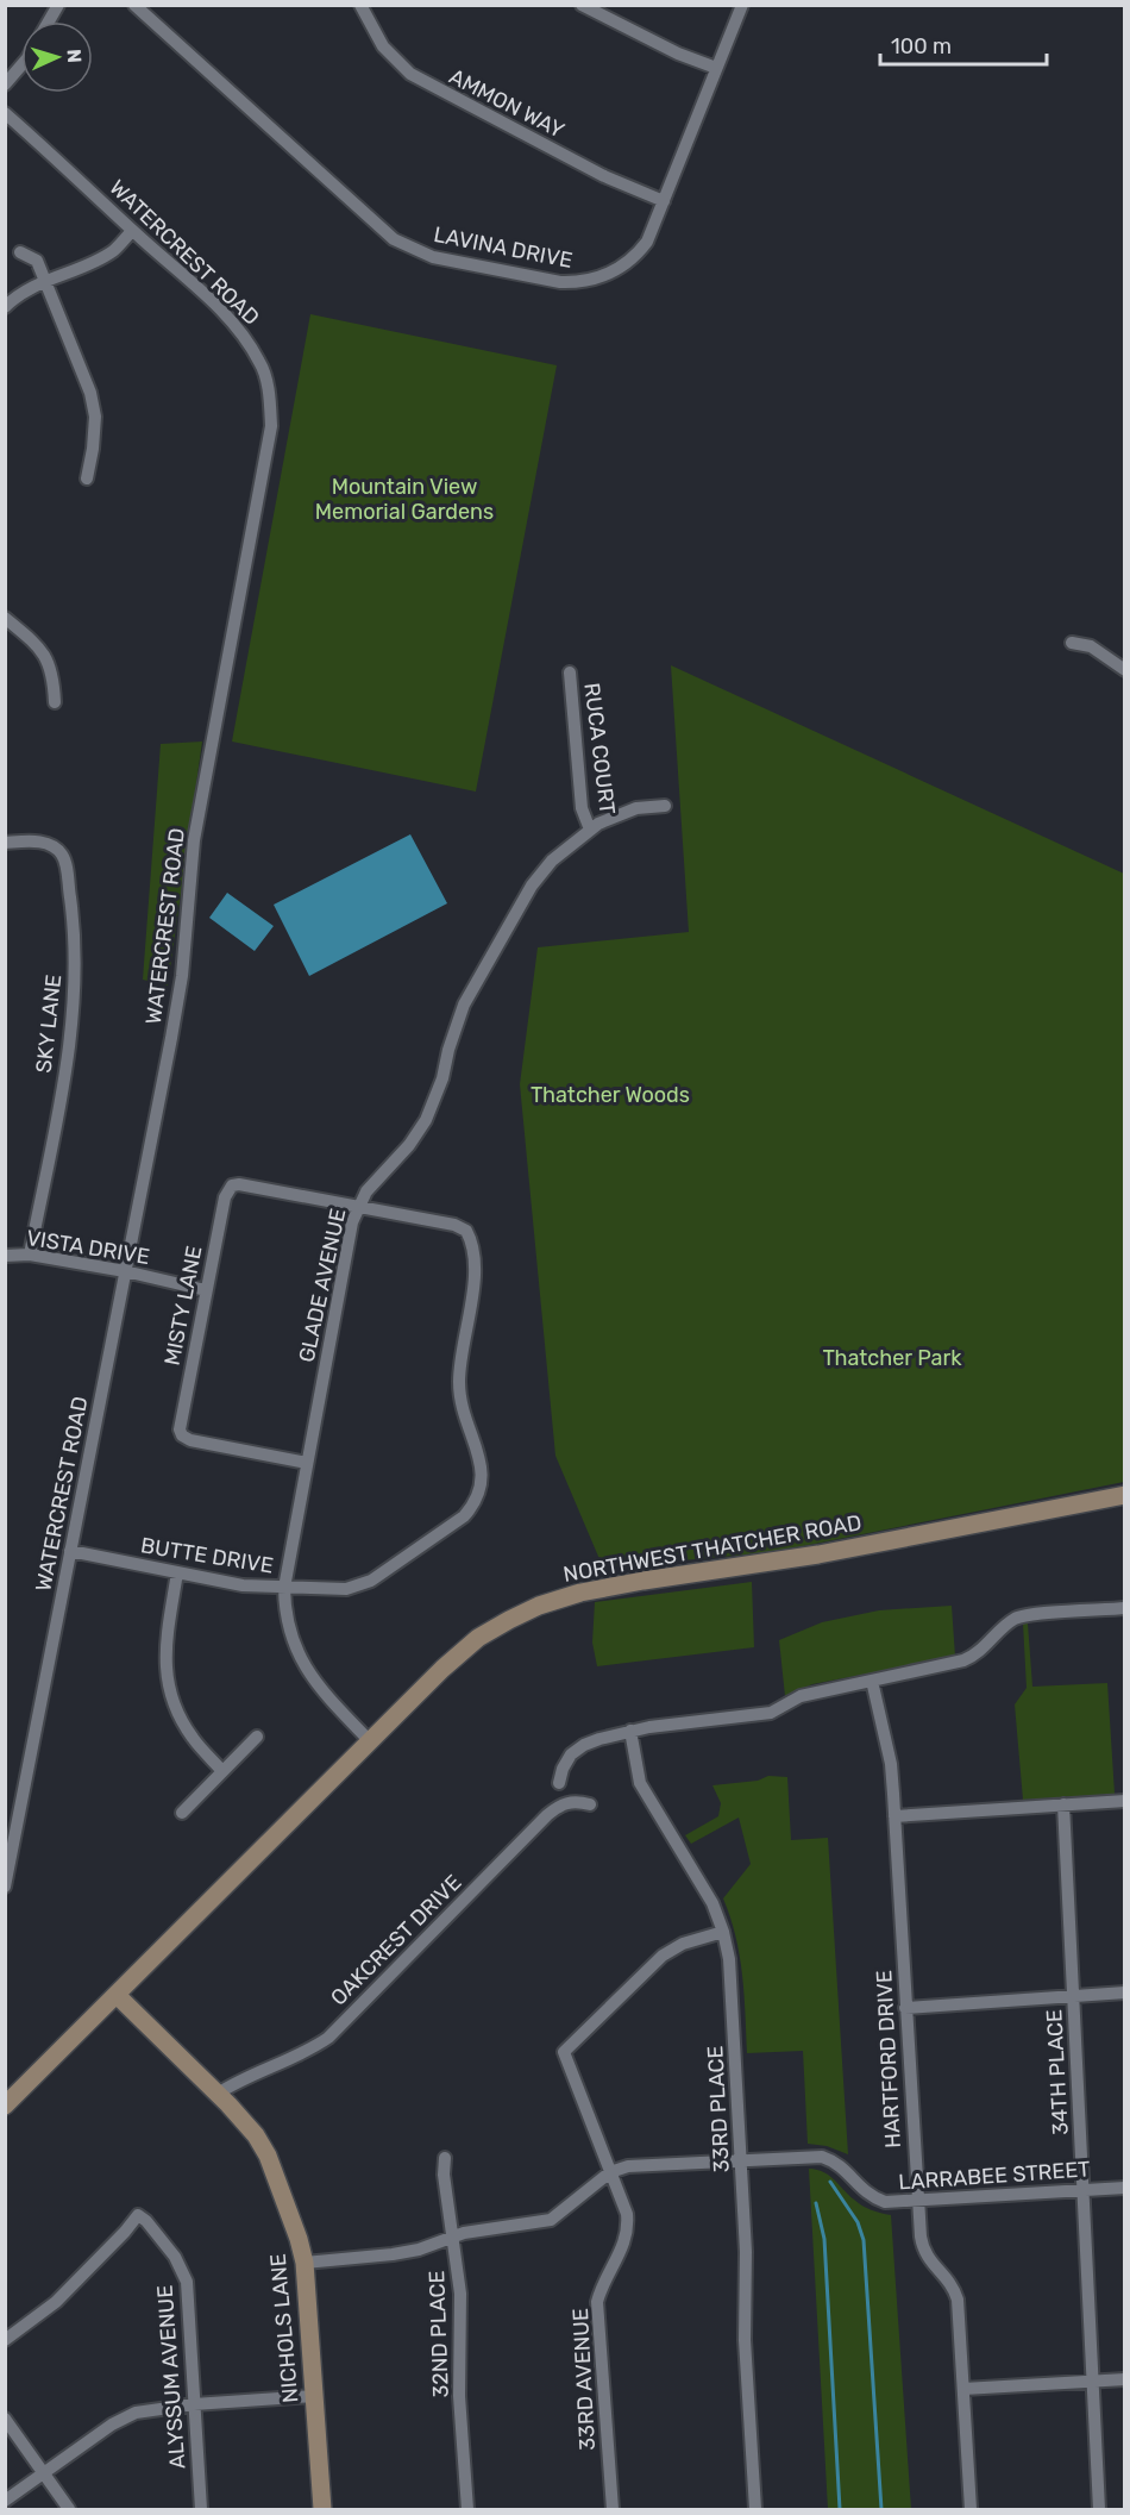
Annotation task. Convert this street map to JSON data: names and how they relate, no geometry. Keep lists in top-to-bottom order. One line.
{"streets":{"street":["AMMON WAY","LAVINA DRIVE","WATERCREST ROAD","RUCA COURT","SKY LANE","VISTA DRIVE","GLADE AVENUE","MISTY LANE","NORTHWEST THATCHER ROAD","BUTTE DRIVE","OAKCREST DRIVE","HARTFORD DRIVE","34TH PLACE","33RD PLACE","LARRABEE STREET","NICHOLS LANE","32ND PLACE","ALYSSUM AVENUE","33RD AVENUE"]},"crossings":[["AMMON WAY","LAVINA DRIVE"],["WATERCREST ROAD","VISTA DRIVE"],["WATERCREST ROAD","BUTTE DRIVE"],["RUCA COURT","GLADE AVENUE"],["SKY LANE","VISTA DRIVE"],["VISTA DRIVE","MISTY LANE"],["GLADE AVENUE","MISTY LANE"],["GLADE AVENUE","NORTHWEST THATCHER ROAD"],["GLADE AVENUE","BUTTE DRIVE"],["MISTY LANE","BUTTE DRIVE"],["NORTHWEST THATCHER ROAD","NICHOLS LANE"],["OAKCREST DRIVE","NICHOLS LANE"],["HARTFORD DRIVE","LARRABEE STREET"],["34TH PLACE","LARRABEE STREET"],["33RD PLACE","LARRABEE STREET"],["33RD PLACE","33RD AVENUE"],["LARRABEE STREET","NICHOLS LANE"],["LARRABEE STREET","32ND PLACE"],["LARRABEE STREET","33RD AVENUE"]],"parks":["Mountain View Memorial Gardens","Thatcher Woods","Thatcher Park"],"scale_bar":"100 m","north":"right"}
